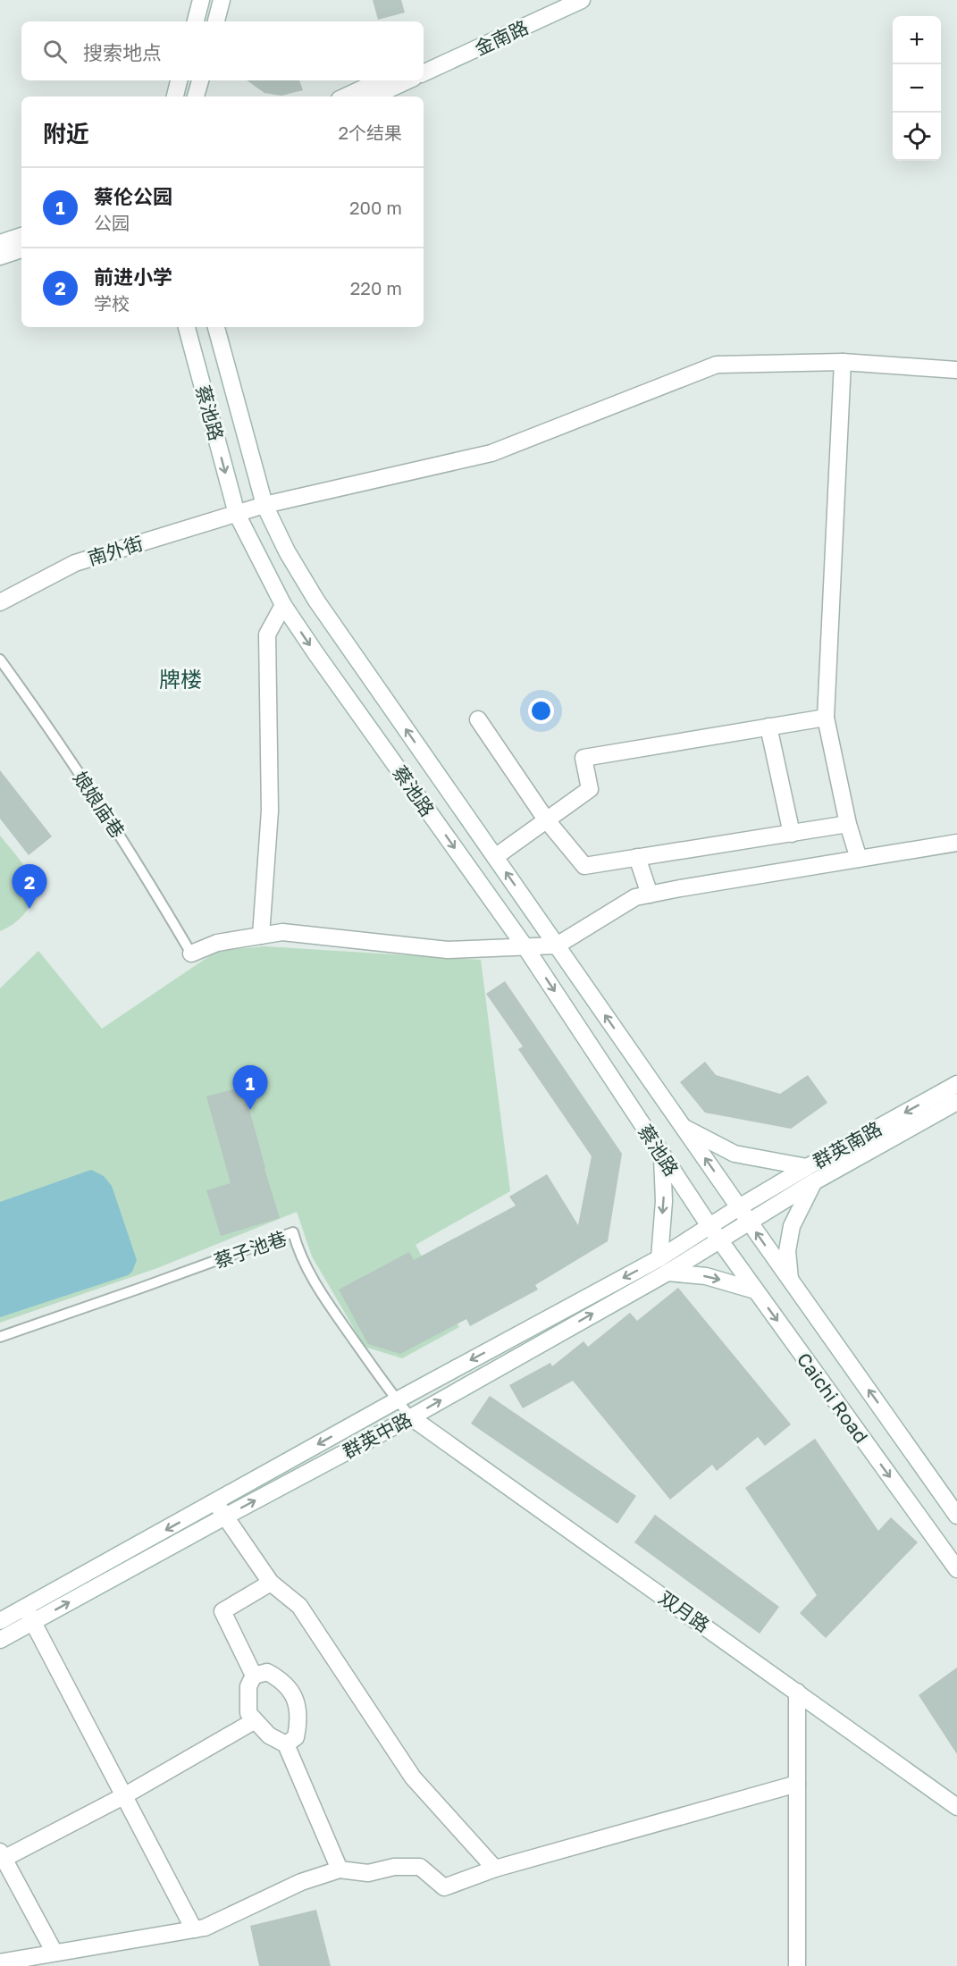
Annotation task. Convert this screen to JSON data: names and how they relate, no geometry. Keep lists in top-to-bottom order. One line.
{"streets":{"street":["金南路","蔡池路","南外街","群英南路","Caichi Road","群英中路","双月路"],"lane":["娘娘庙巷","蔡子池巷"]},"crossings":[["蔡池路","南外街"],["蔡池路","群英南路"],["蔡池路","Caichi Road"],["蔡池路","群英中路"],["群英南路","Caichi Road"],["群英南路","群英中路"],["蔡子池巷","群英中路"],["蔡子池巷","双月路"],["Caichi Road","群英中路"],["群英中路","双月路"]],"districts":["牌楼"],"page":{"map_buttons":["+","−"],"search":"搜索地点","heading":["附近","2个结果"],"list":[{"mark":"1","name":"蔡伦公园","note":"公园","value":"200 m"},{"mark":"2","name":"前进小学","note":"学校","value":"220 m"}],"pins":["2","1"]}}
